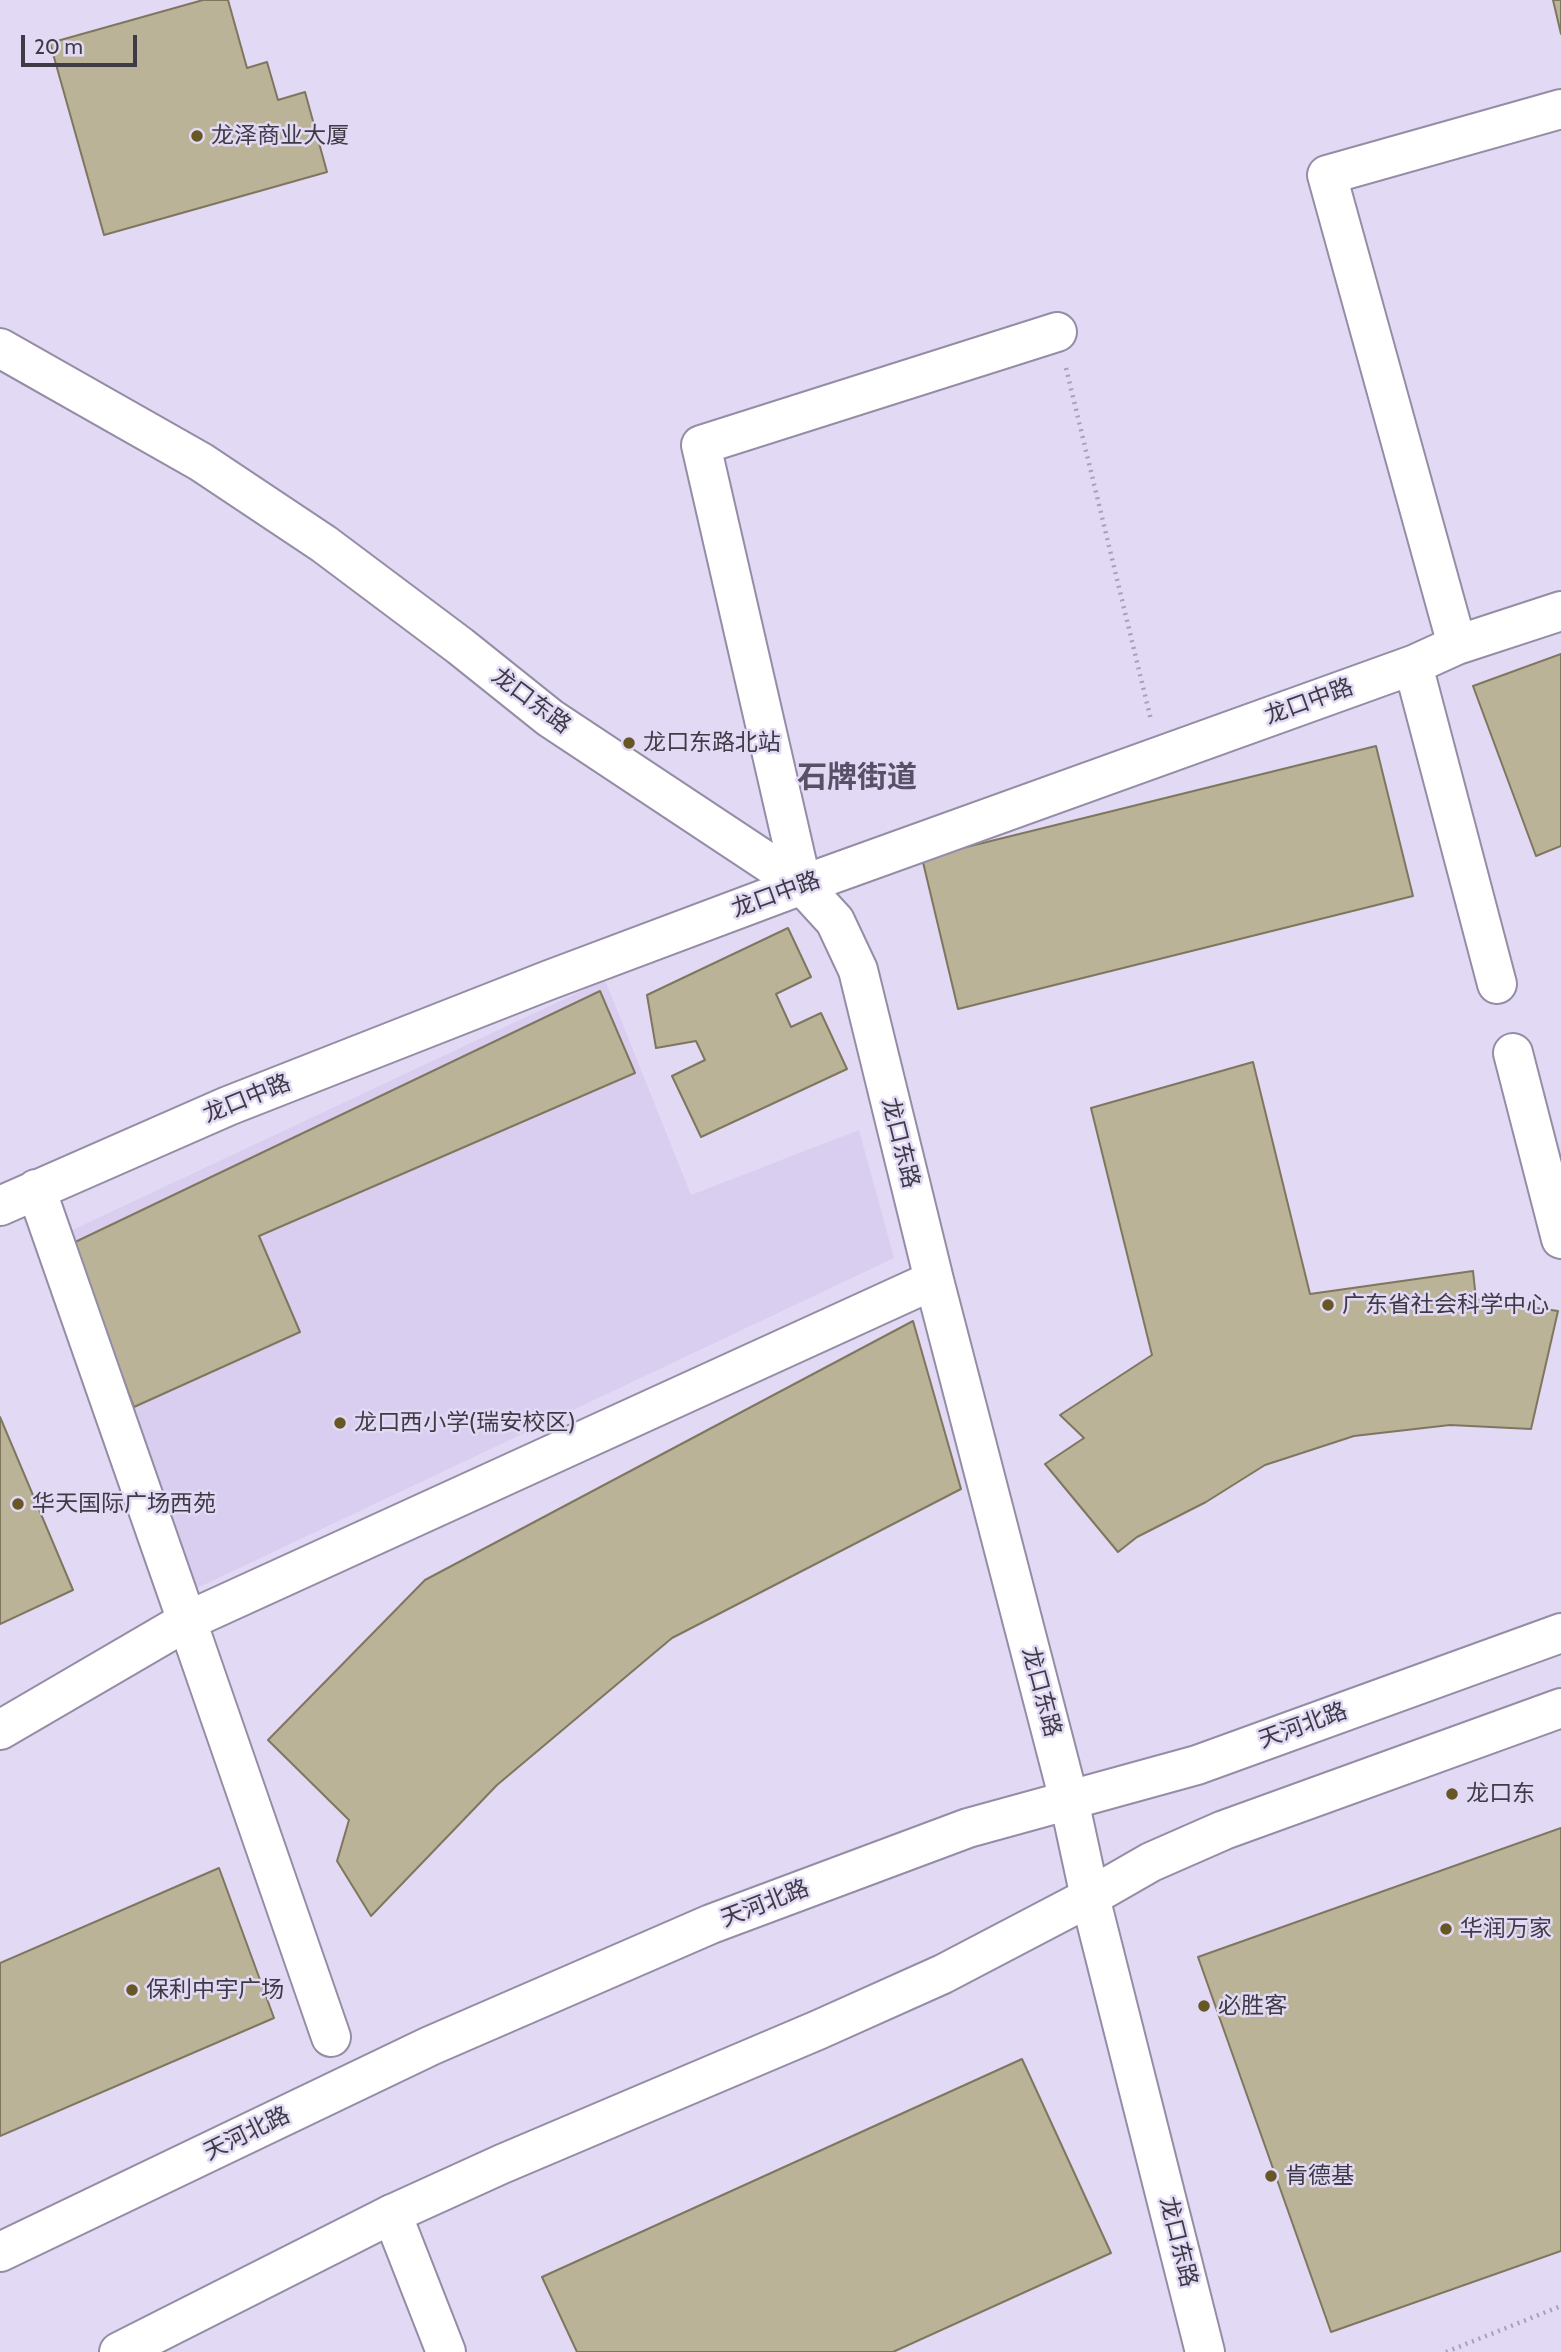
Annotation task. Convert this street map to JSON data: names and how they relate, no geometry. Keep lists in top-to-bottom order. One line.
{"streets":{"street":["龙口东路","龙口中路","天河北路"]},"crossings":[["龙口东路","龙口中路"],["龙口东路","天河北路"]],"districts":["石牌街道"],"places":["龙泽商业大厦","龙口东路北站","广东省社会科学中心","龙口西小学(瑞安校区)","华天国际广场西苑","龙口东","华润万家","保利中宇广场","必胜客","肯德基"],"scale_bar":"20 m"}
